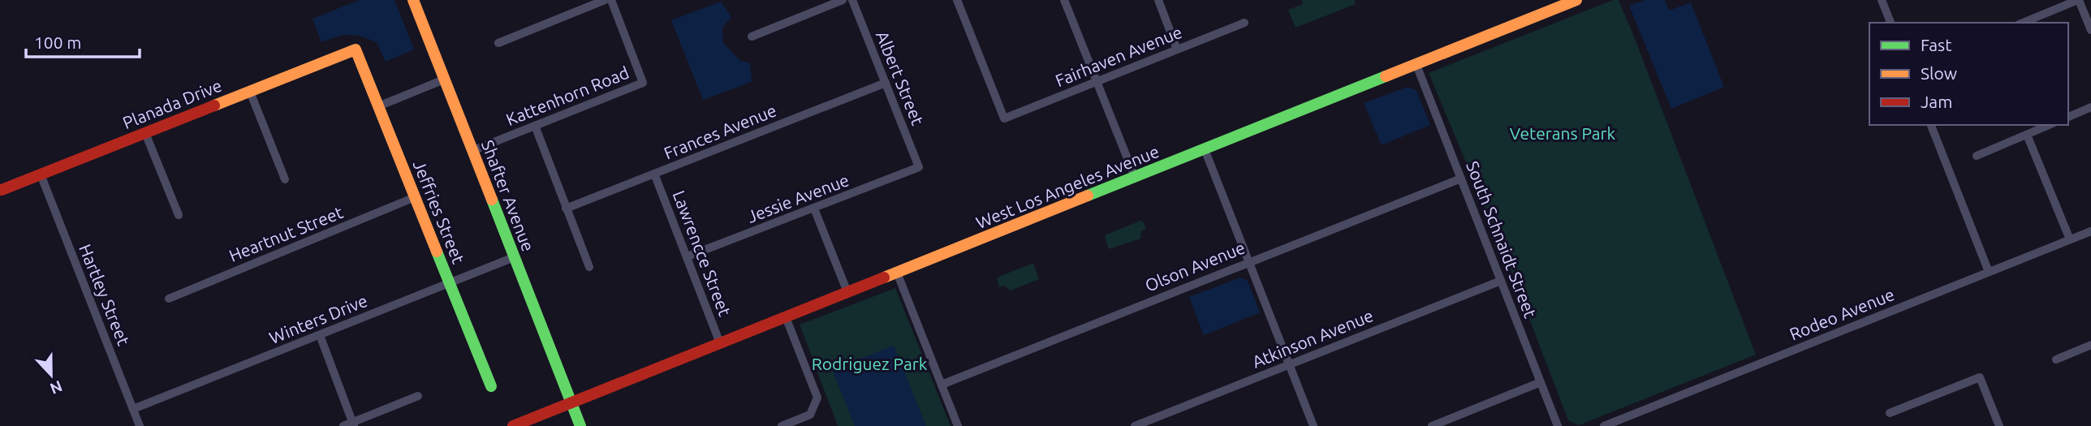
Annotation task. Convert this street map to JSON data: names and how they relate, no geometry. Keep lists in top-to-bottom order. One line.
{"streets":{"street":["Fairhaven Avenue","Albert Street","Kattenhorn Road","Planada Drive","Frances Avenue","West Los Angeles Avenue","Shafter Avenue","Jessie Avenue","Jeffries Street","Heartnut Street","South Schnaidt Street","Lawrencce Street","Olson Avenue","Hartley Street","Rodeo Avenue","Winters Drive","Atkinson Avenue"]},"crossings":[["Albert Street","Frances Avenue"],["Albert Street","Jessie Avenue"],["Kattenhorn Road","Shafter Avenue"],["Planada Drive","Jeffries Street"],["Planada Drive","Hartley Street"],["Frances Avenue","Lawrencce Street"],["West Los Angeles Avenue","Shafter Avenue"],["West Los Angeles Avenue","South Schnaidt Street"],["West Los Angeles Avenue","Lawrencce Street"],["Shafter Avenue","Winters Drive"],["Jessie Avenue","Lawrencce Street"],["Jeffries Street","Heartnut Street"],["Jeffries Street","Winters Drive"],["South Schnaidt Street","Olson Avenue"],["South Schnaidt Street","Atkinson Avenue"],["Hartley Street","Winters Drive"]],"parks":["Veterans Park","Rodriguez Park"],"legend":["Fast","Slow","Jam"],"scale_bar":"100 m","north":"bottom"}
